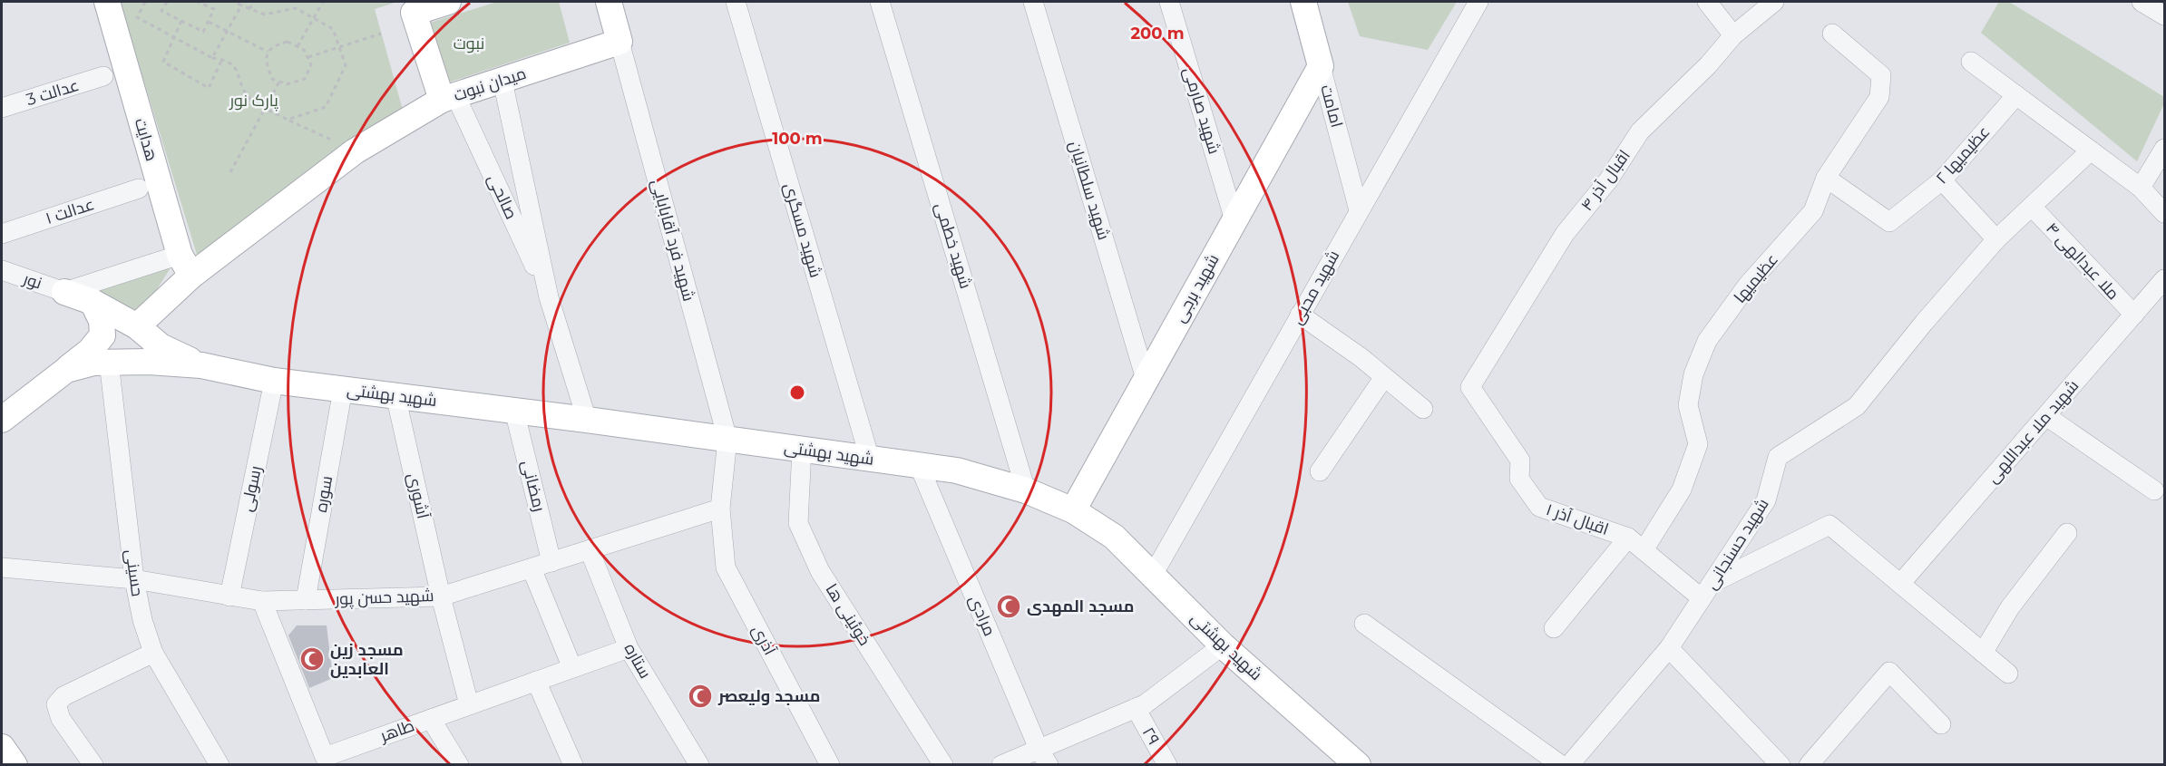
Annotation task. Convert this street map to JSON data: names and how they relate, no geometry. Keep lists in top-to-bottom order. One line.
{"streets":{"street":["میدان نبوت","عدالت 3","امامت","شهید صارمی","هدایت","عظیمیها ۲","اقبال آذر ۴","شهید سلطانیان","صالحی","عدالت ۱","شهید مسگری","شهید فرد آقابابایی","شهید خطمی","ملا عبدالهی ۴","عظیمیها","نور","شهید محبی","شهید برجی","شهید بهشتی","شهید ملا عبداللهی","رمضانی","رسولی","سوره","آشوری","اقبال آذر ۱","شهید حسنجانی","حسینی","شهید حسن پور","خوئینی ها","مرادی","آذری","ستاره","طاهر","۲۹"]},"crossings":[["میدان نبوت","صالحی"],["میدان نبوت","شهید فرد آقابابایی"],["امامت","شهید محبی"],["امامت","شهید برجی"],["شهید صارمی","شهید برجی"],["عظیمیها ۲","عظیمیها"],["اقبال آذر ۴","اقبال آذر ۱"],["شهید سلطانیان","شهید برجی"],["صالحی","شهید بهشتی"],["شهید مسگری","شهید بهشتی"],["شهید فرد آقابابایی","شهید بهشتی"],["شهید خطمی","شهید بهشتی"],["ملا عبدالهی ۴","شهید ملا عبداللهی"],["ملا عبدالهی ۴","شهید حسنجانی"],["عظیمیها","اقبال آذر ۱"],["نور","شهید بهشتی"],["شهید محبی","شهید بهشتی"],["شهید برجی","شهید بهشتی"],["شهید بهشتی","رمضانی"],["شهید بهشتی","رسولی"],["شهید بهشتی","سوره"],["شهید بهشتی","آشوری"],["شهید بهشتی","حسینی"],["شهید بهشتی","خوئینی ها"],["شهید بهشتی","مرادی"],["رمضانی","شهید حسن پور"],["رسولی","شهید حسن پور"],["سوره","شهید حسن پور"],["آشوری","شهید حسن پور"],["آشوری","طاهر"],["اقبال آذر ۱","شهید حسنجانی"],["حسینی","شهید حسن پور"],["شهید حسن پور","آذری"],["شهید حسن پور","ستاره"],["شهید حسن پور","طاهر"],["ستاره","طاهر"]],"parks":["نبوت","پارک نور"],"places":{"mosque":["مسجد المهدی","مسجد زین العابدین","مسجد ولیعصر"]},"rings":["200 m","100 m"]}
